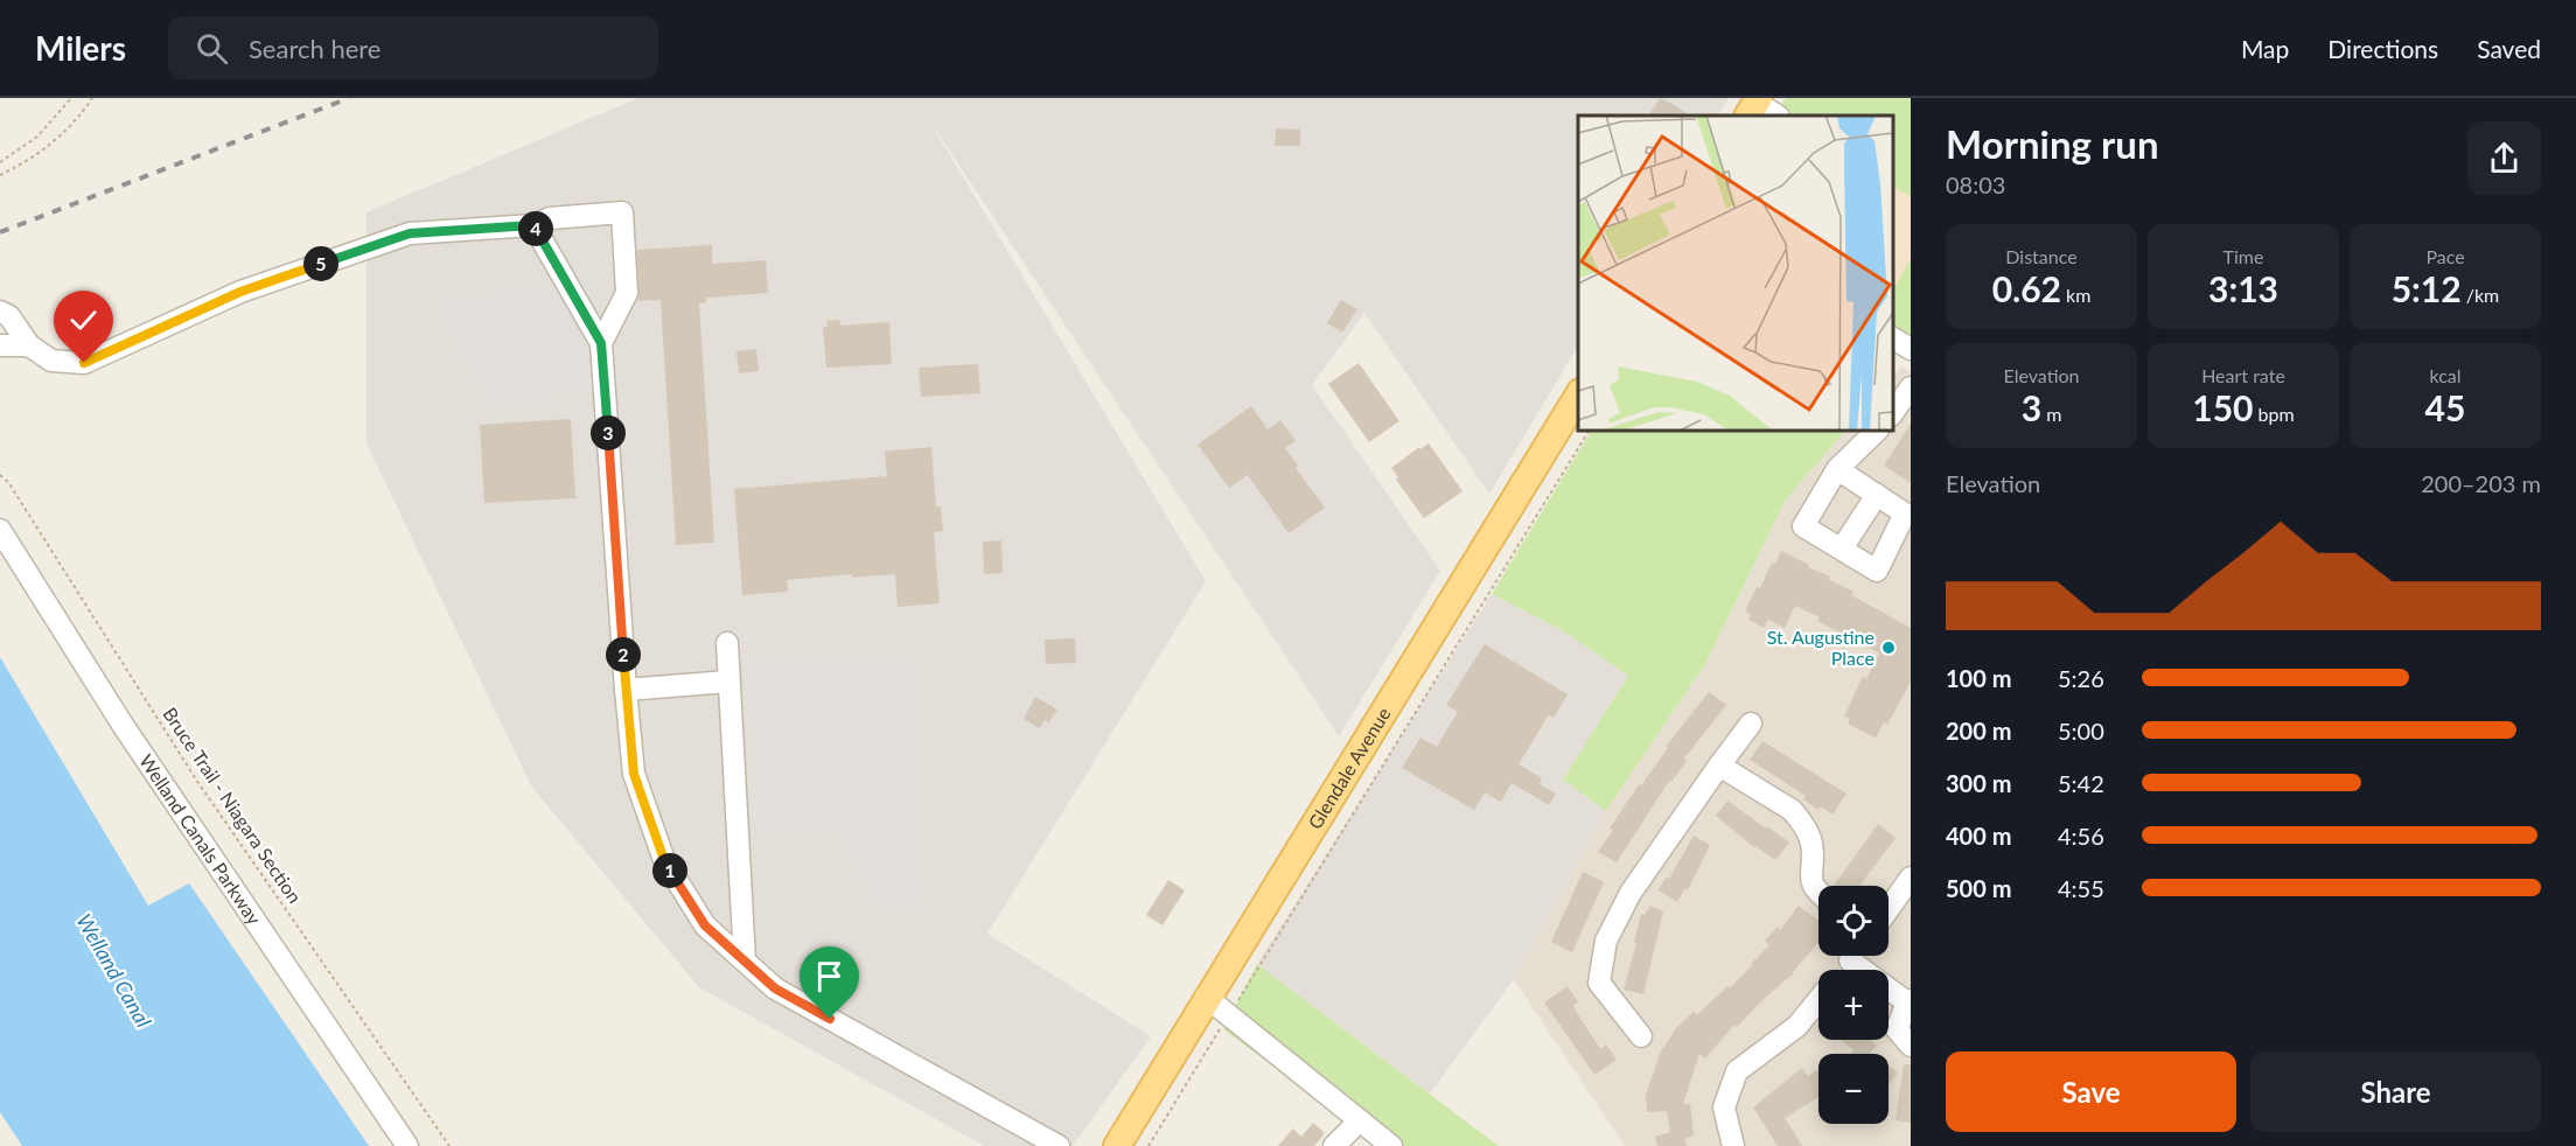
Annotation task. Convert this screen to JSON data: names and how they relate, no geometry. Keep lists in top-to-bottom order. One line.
{"streets":{"main road":["Glendale Avenue"],"street":["Welland Canals Parkway"],"path":["Bruce Trail - Niagara Section"]},"water":["Welland Canal"],"places":["St. Augustine Place"],"page":{"header":"Milers","search":"Search here","nav":["Map","Directions","Saved"],"heading":["Morning run","08:03"],"pins":["4","5","3","2","1"],"stats":[["Distance","0.62 km"],["Time","3:13"],["Pace","5:12 /km"],["Elevation","3 m"],["Heart rate","150 bpm"],["kcal","45"]],"chart":["Elevation","200–203 m"],"list":[{"name":"100 m","note":"5:26"},{"name":"200 m","note":"5:00"},{"name":"300 m","note":"5:42"},{"name":"400 m","note":"4:56"},{"name":"500 m","note":"4:55"}],"map_buttons":["+","−"],"buttons":["Save","Share"]}}
